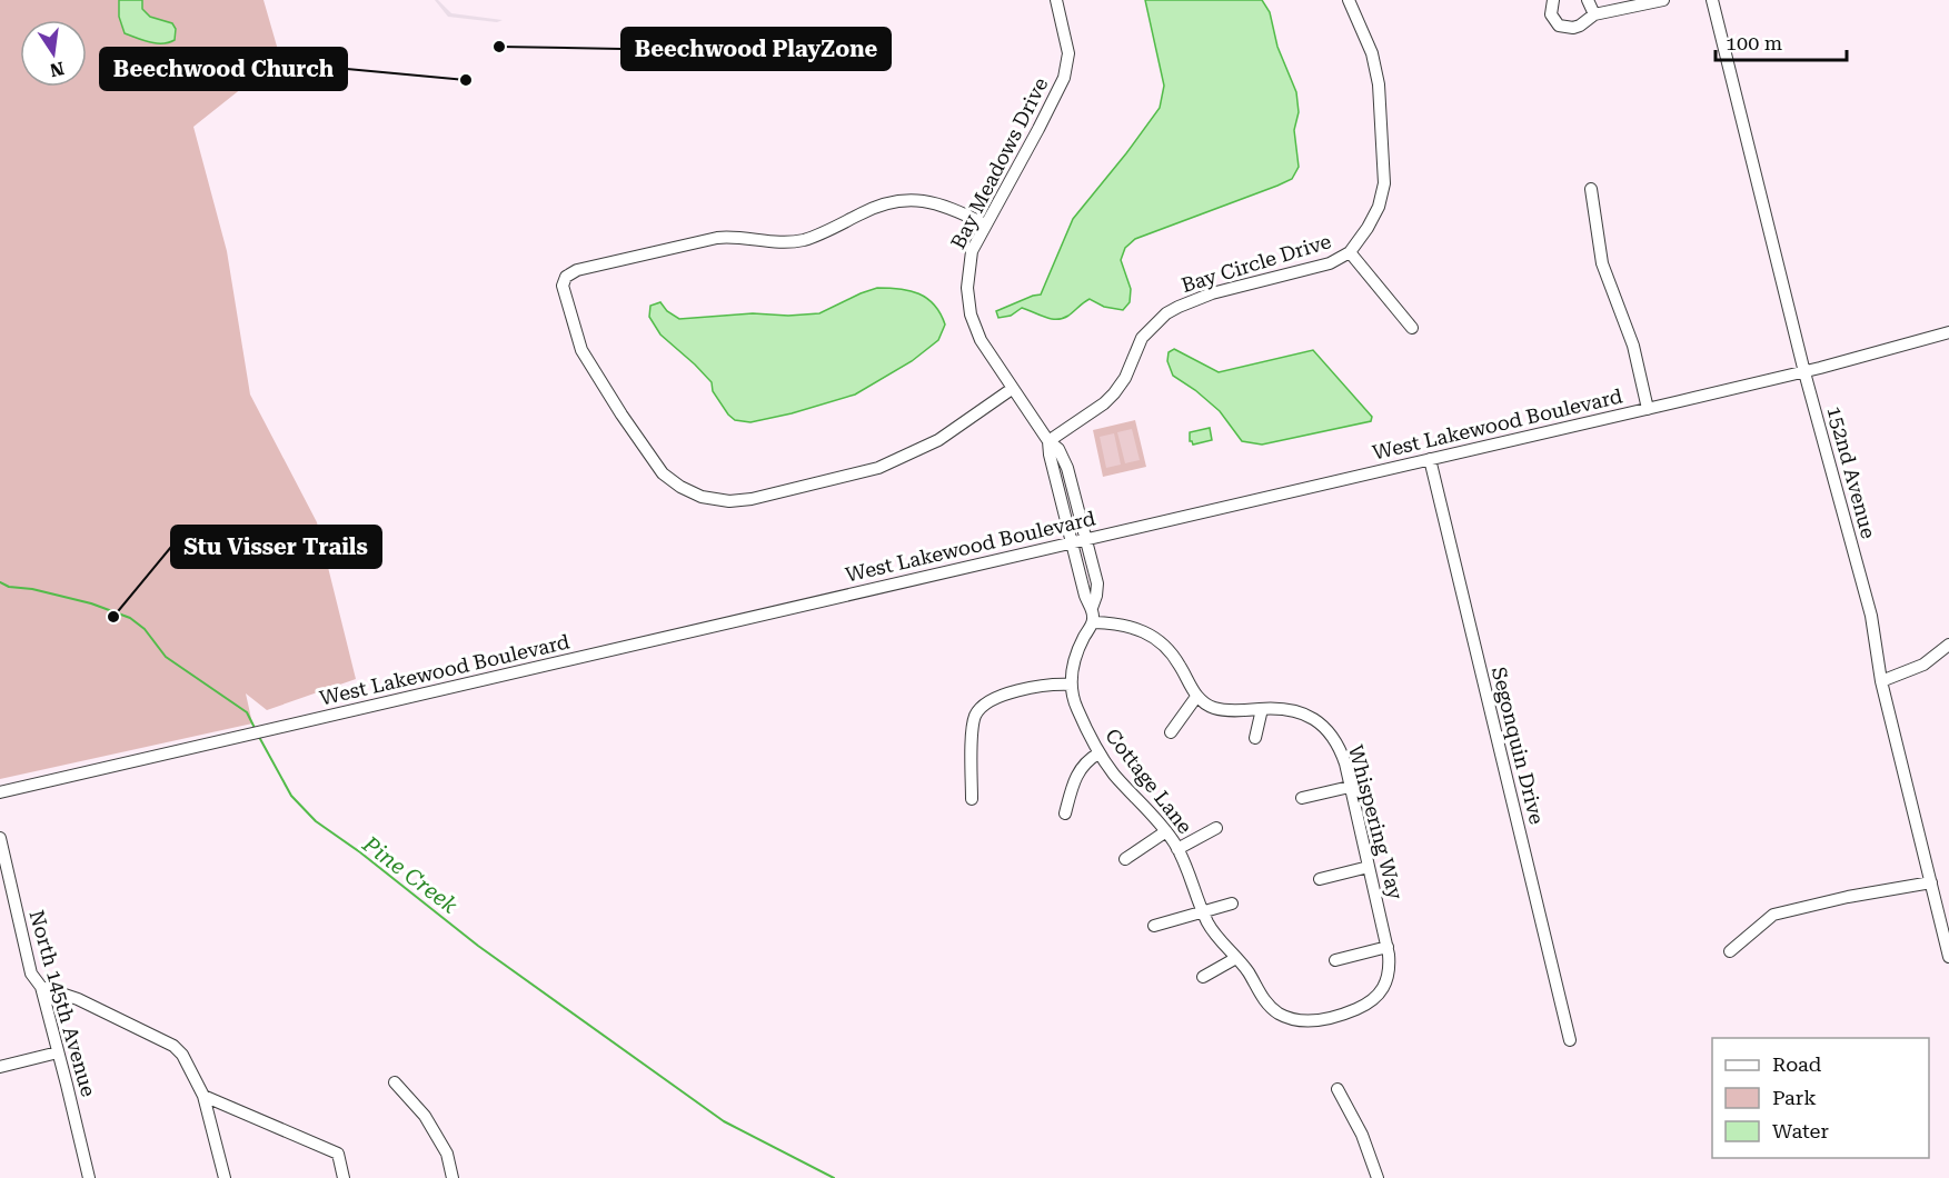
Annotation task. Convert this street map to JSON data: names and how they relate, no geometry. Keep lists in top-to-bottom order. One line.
{"streets":{"street":["Bay Meadows Drive","Bay Circle Drive","West Lakewood Boulevard","152nd Avenue","Segonquin Drive","Cottage Lane","Whispering Way","North 145th Avenue"]},"crossings":[["Bay Meadows Drive","Bay Circle Drive"],["Bay Meadows Drive","West Lakewood Boulevard"],["West Lakewood Boulevard","152nd Avenue"],["West Lakewood Boulevard","Segonquin Drive"],["Cottage Lane","Whispering Way"]],"water":["Pine Creek"],"places":["Beechwood PlayZone","Beechwood Church","Stu Visser Trails"],"legend":["Road","Park","Water"],"scale_bar":"100 m","north":"bottom"}
